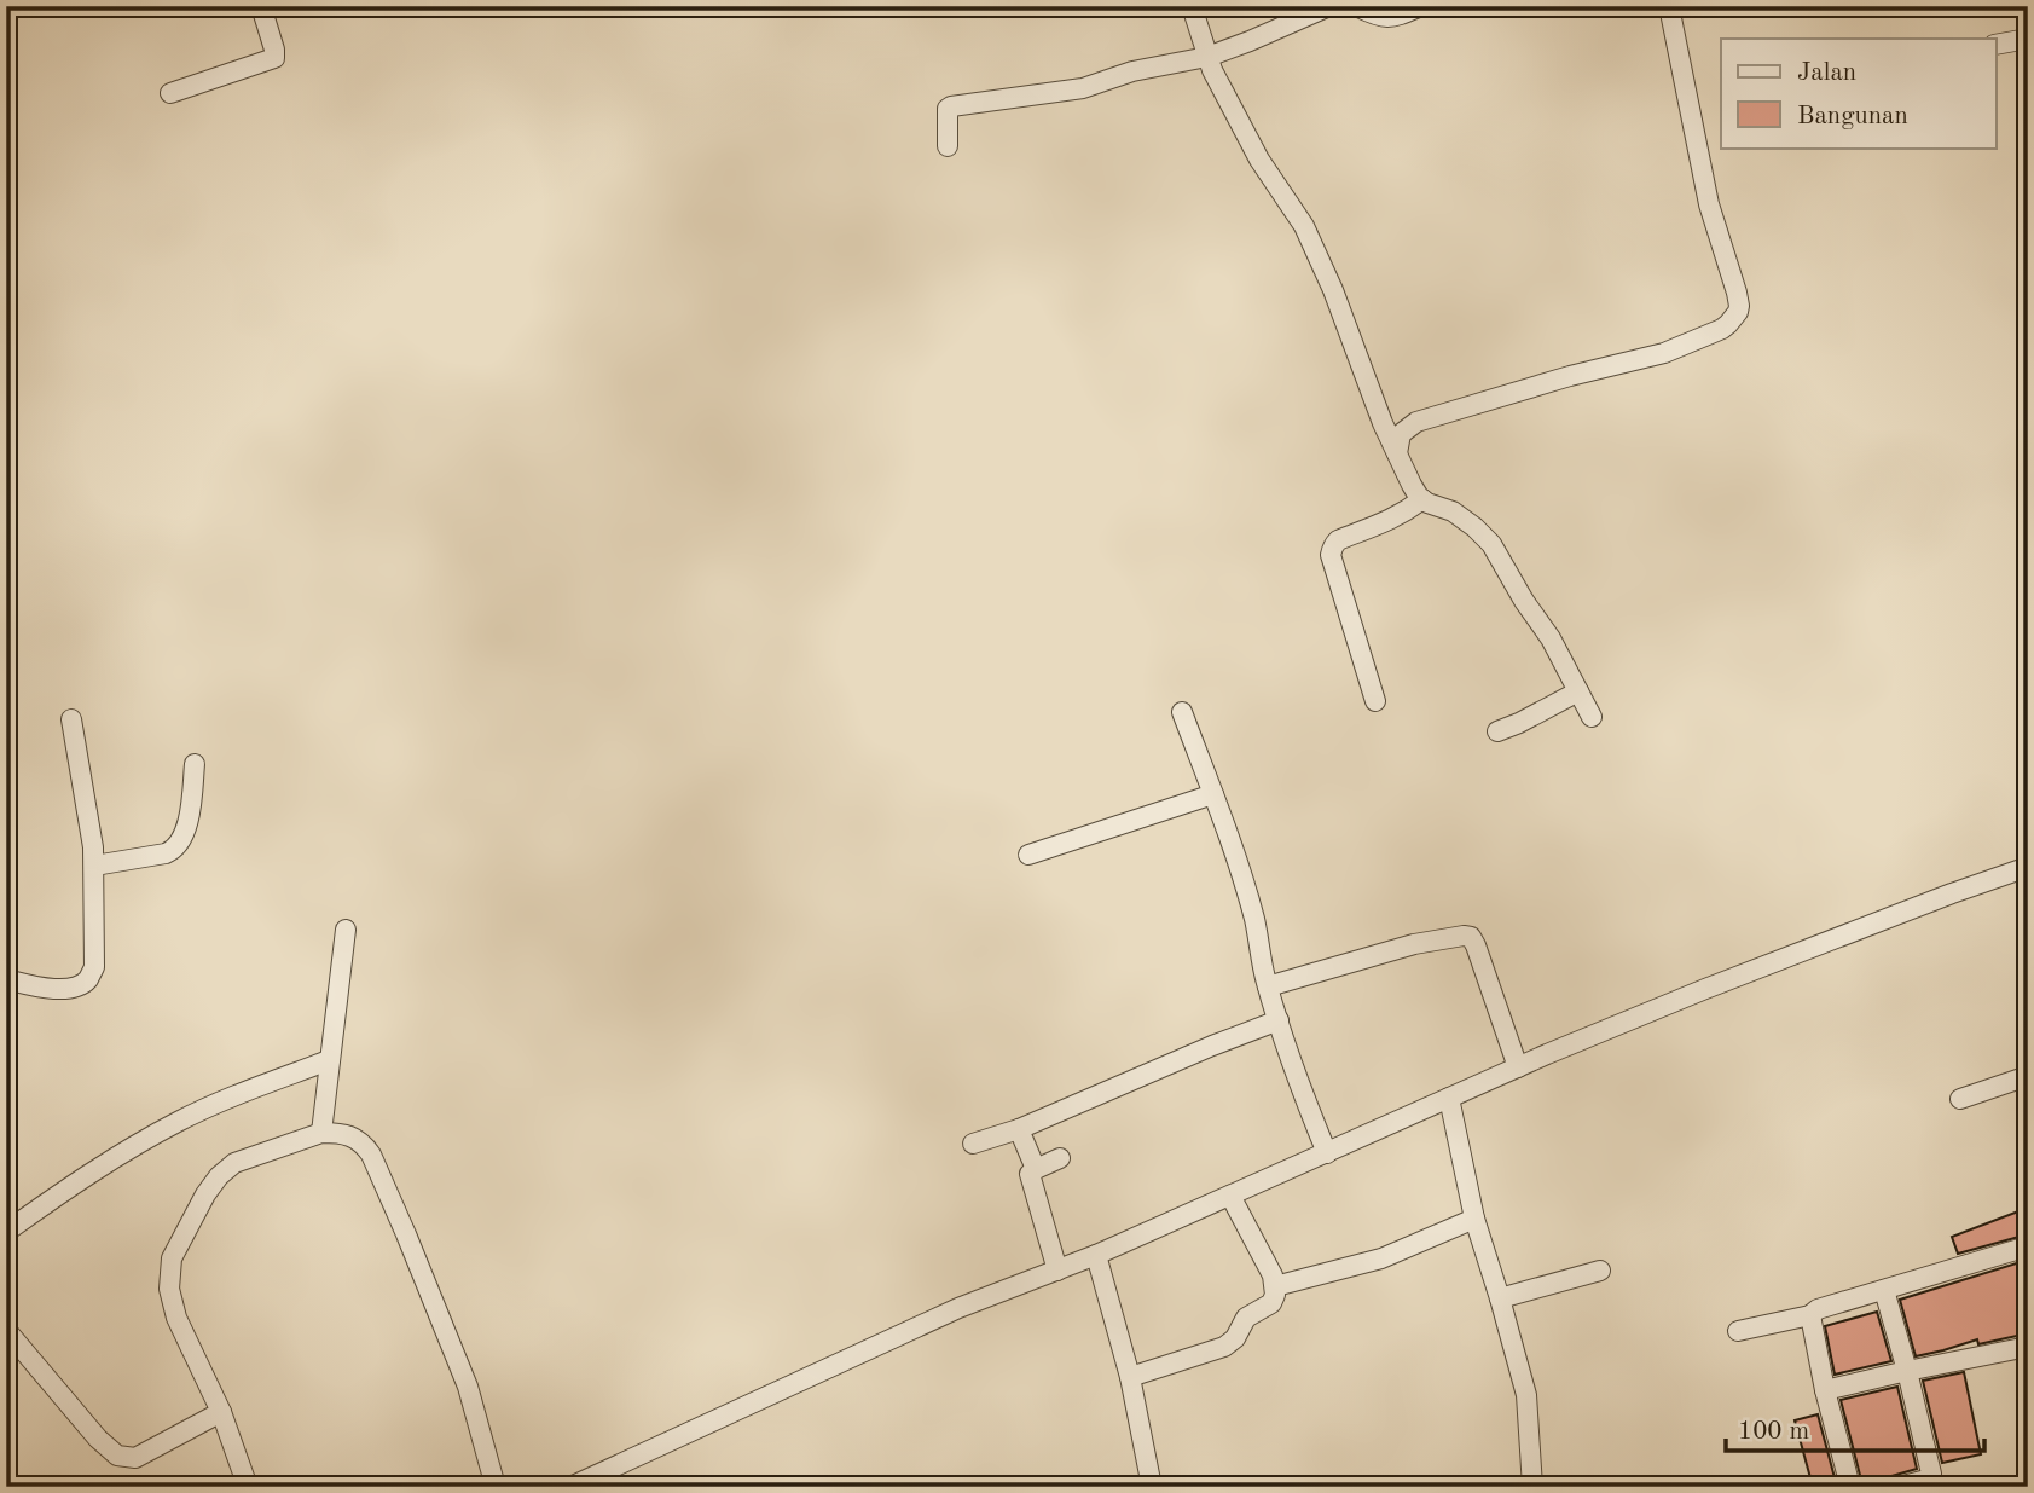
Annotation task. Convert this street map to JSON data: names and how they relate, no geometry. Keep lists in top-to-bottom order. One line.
{"legend":["Jalan","Bangunan"],"scale_bar":"100 m"}
